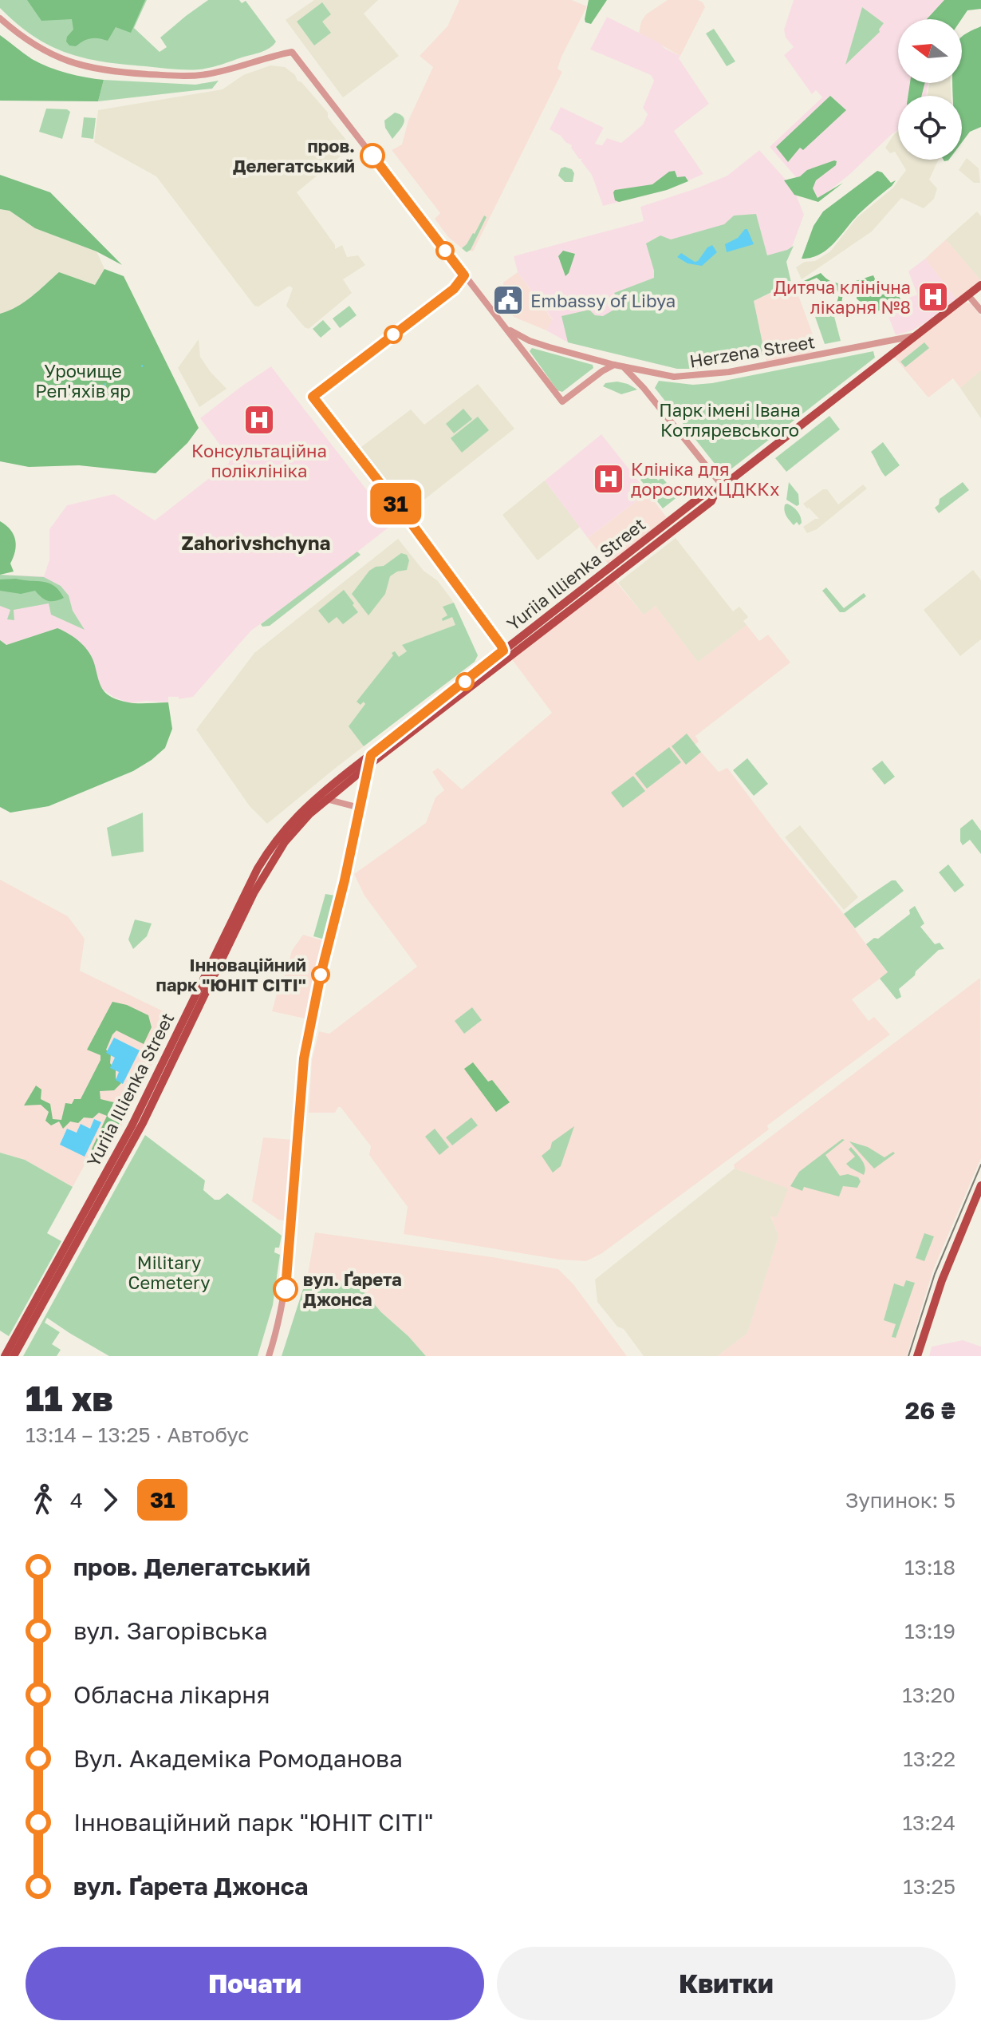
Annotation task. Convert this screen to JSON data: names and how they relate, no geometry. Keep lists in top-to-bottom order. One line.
{"streets":{"main road":["Yuriia Illienka Street"],"street":["Herzena Street"]},"crossings":[["Herzena Street","Yuriia Illienka Street"]],"districts":["Zahorivshchyna"],"parks":["Урочище Реп'яхів яр","Парк імені Івана Котляревського","Military Cemetery"],"places":{"other":["пров. Делегатський","Інноваційний парк \"ЮНІТ СІТІ\"","вул. Ґарета Джонса"],"hospital":["Дитяча клінічна лікарня №8","Консультаційна поліклініка","Клініка для дорослих ЦДККх"],"public building":["Embassy of Libya"]},"lines":["bus line 31"],"north":"left","page":{"on_map":"31","heading":["11 хв","13:14 – 13:25 · Автобус","26 ₴"],"legs":["4","31","Зупинок: 5"],"list":[{"name":"пров. Делегатський","value":"13:18"},{"name":"вул. Загорівська","value":"13:19"},{"name":"Обласна лікарня","value":"13:20"},{"name":"Вул. Академіка Ромоданова","value":"13:22"},{"name":"Інноваційний парк \"ЮНІТ СІТІ\"","value":"13:24"},{"name":"вул. Ґарета Джонса","value":"13:25"}],"buttons":["Почати","Квитки"]}}
